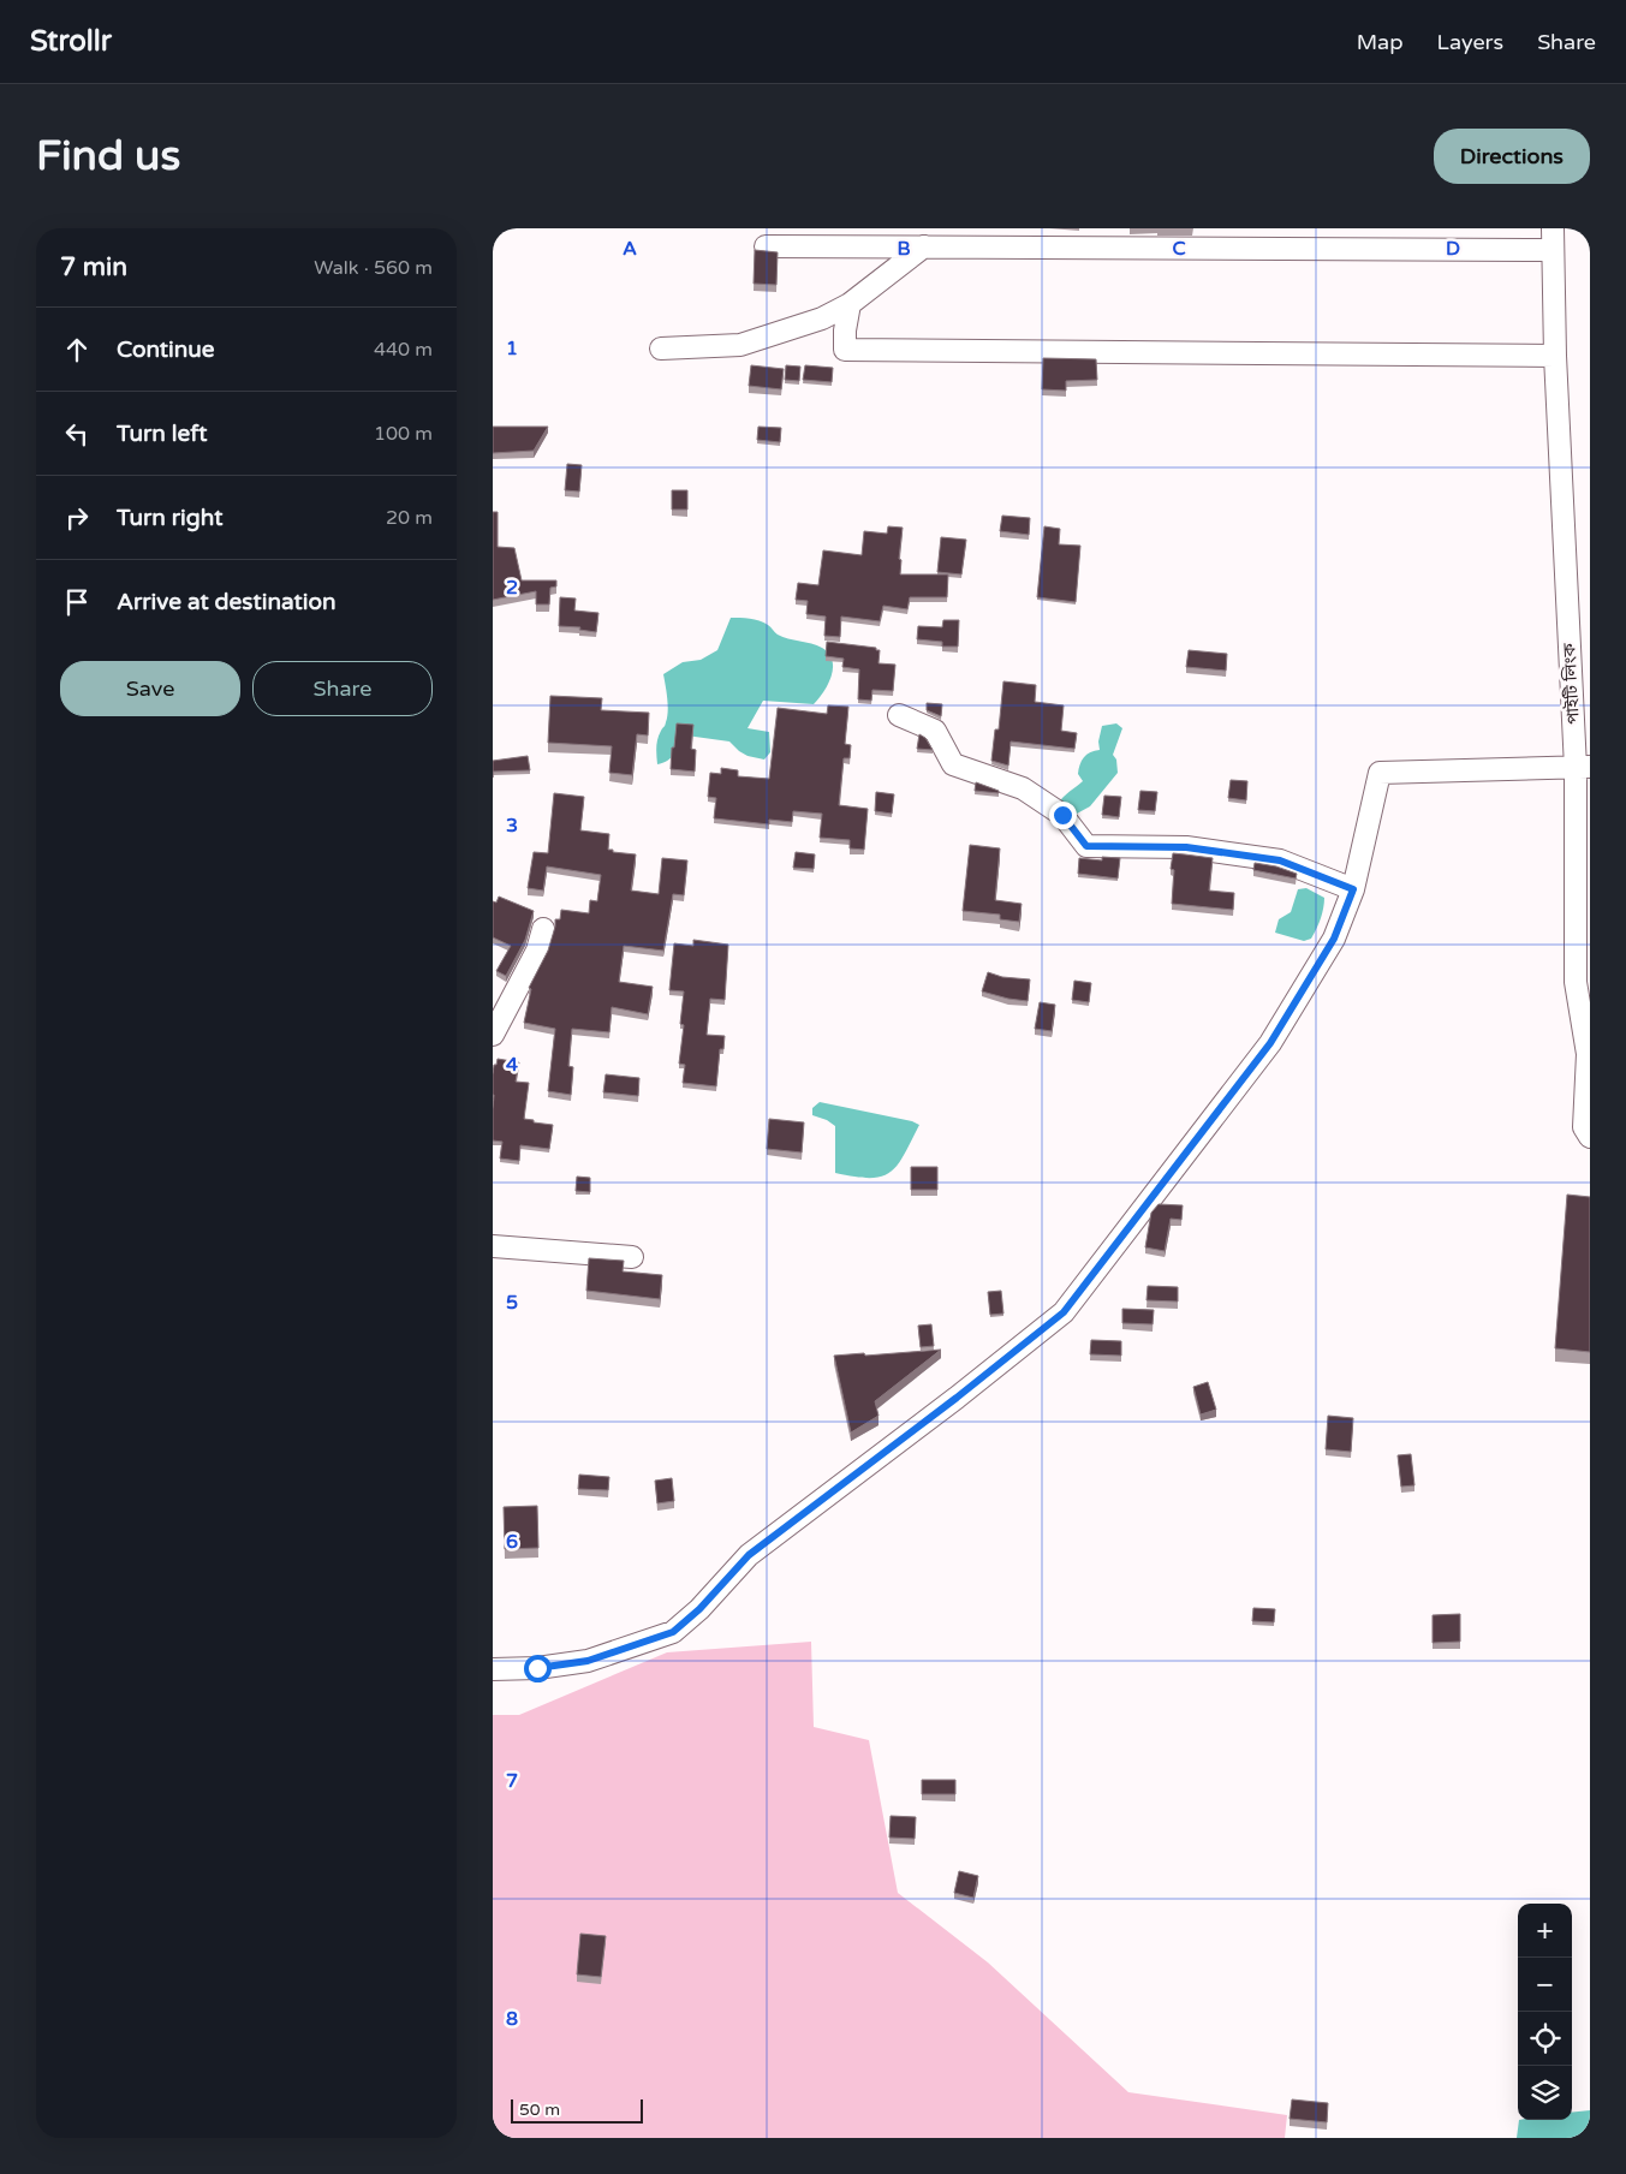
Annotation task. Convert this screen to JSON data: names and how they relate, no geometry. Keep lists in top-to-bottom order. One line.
{"streets":{"street":["পাইটি লিংক"]},"scale_bar":"50 m","page":{"header":"Strollr","nav":["Map","Layers","Share"],"buttons":["Directions",["Save","Share"]],"title":"Find us","heading":["7 min","Walk · 560 m"],"list":[["Continue","440 m"],["Turn left","100 m"],["Turn right","20 m"],"Arrive at destination"],"map_buttons":["+","−"],"scale":"50 m"},"grid":{"columns":["A","B","C","D"],"rows":["1","2","3","4","5","6","7","8"]}}
